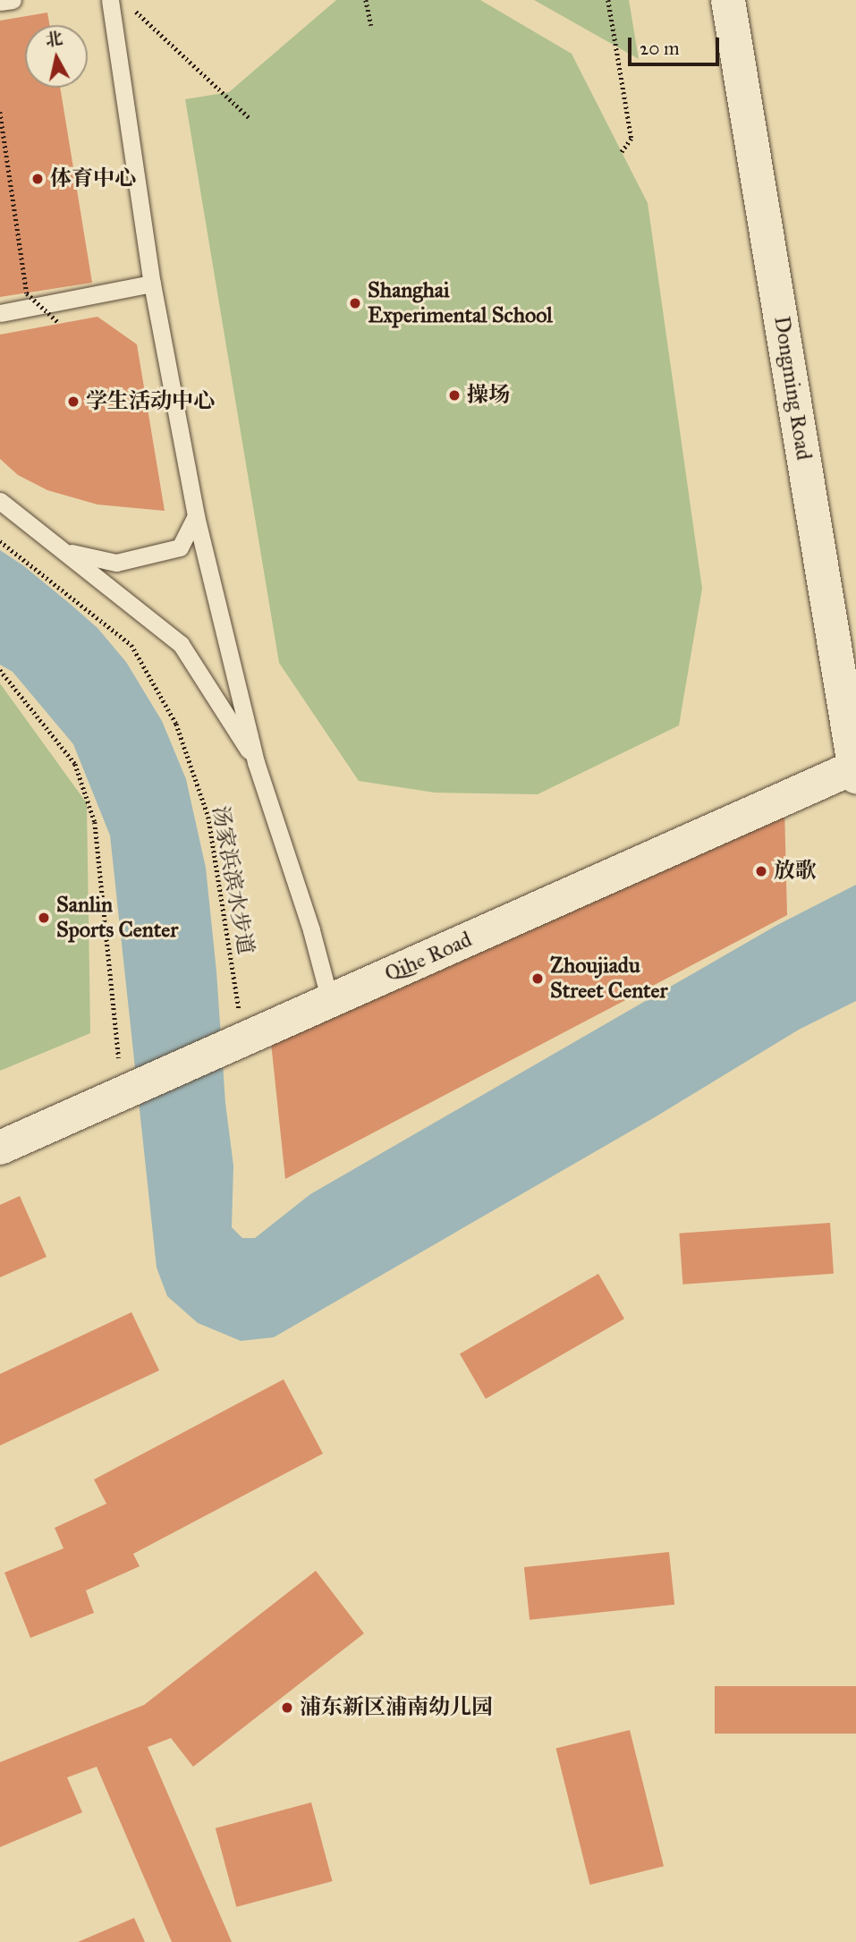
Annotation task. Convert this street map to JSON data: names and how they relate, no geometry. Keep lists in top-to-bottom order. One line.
{"streets":{"street":["Dongming Road","Qihe Road"],"path":["汤家浜滨水步道"]},"crossings":[["Dongming Road","Qihe Road"],["汤家浜滨水步道","Qihe Road"]],"places":["体育中心","Shanghai Experimental School","操场","学生活动中心","放歌","Sanlin Sports Center","Zhoujiadu Street Center","浦东新区浦南幼儿园"],"scale_bar":"20 m","north":"top"}
